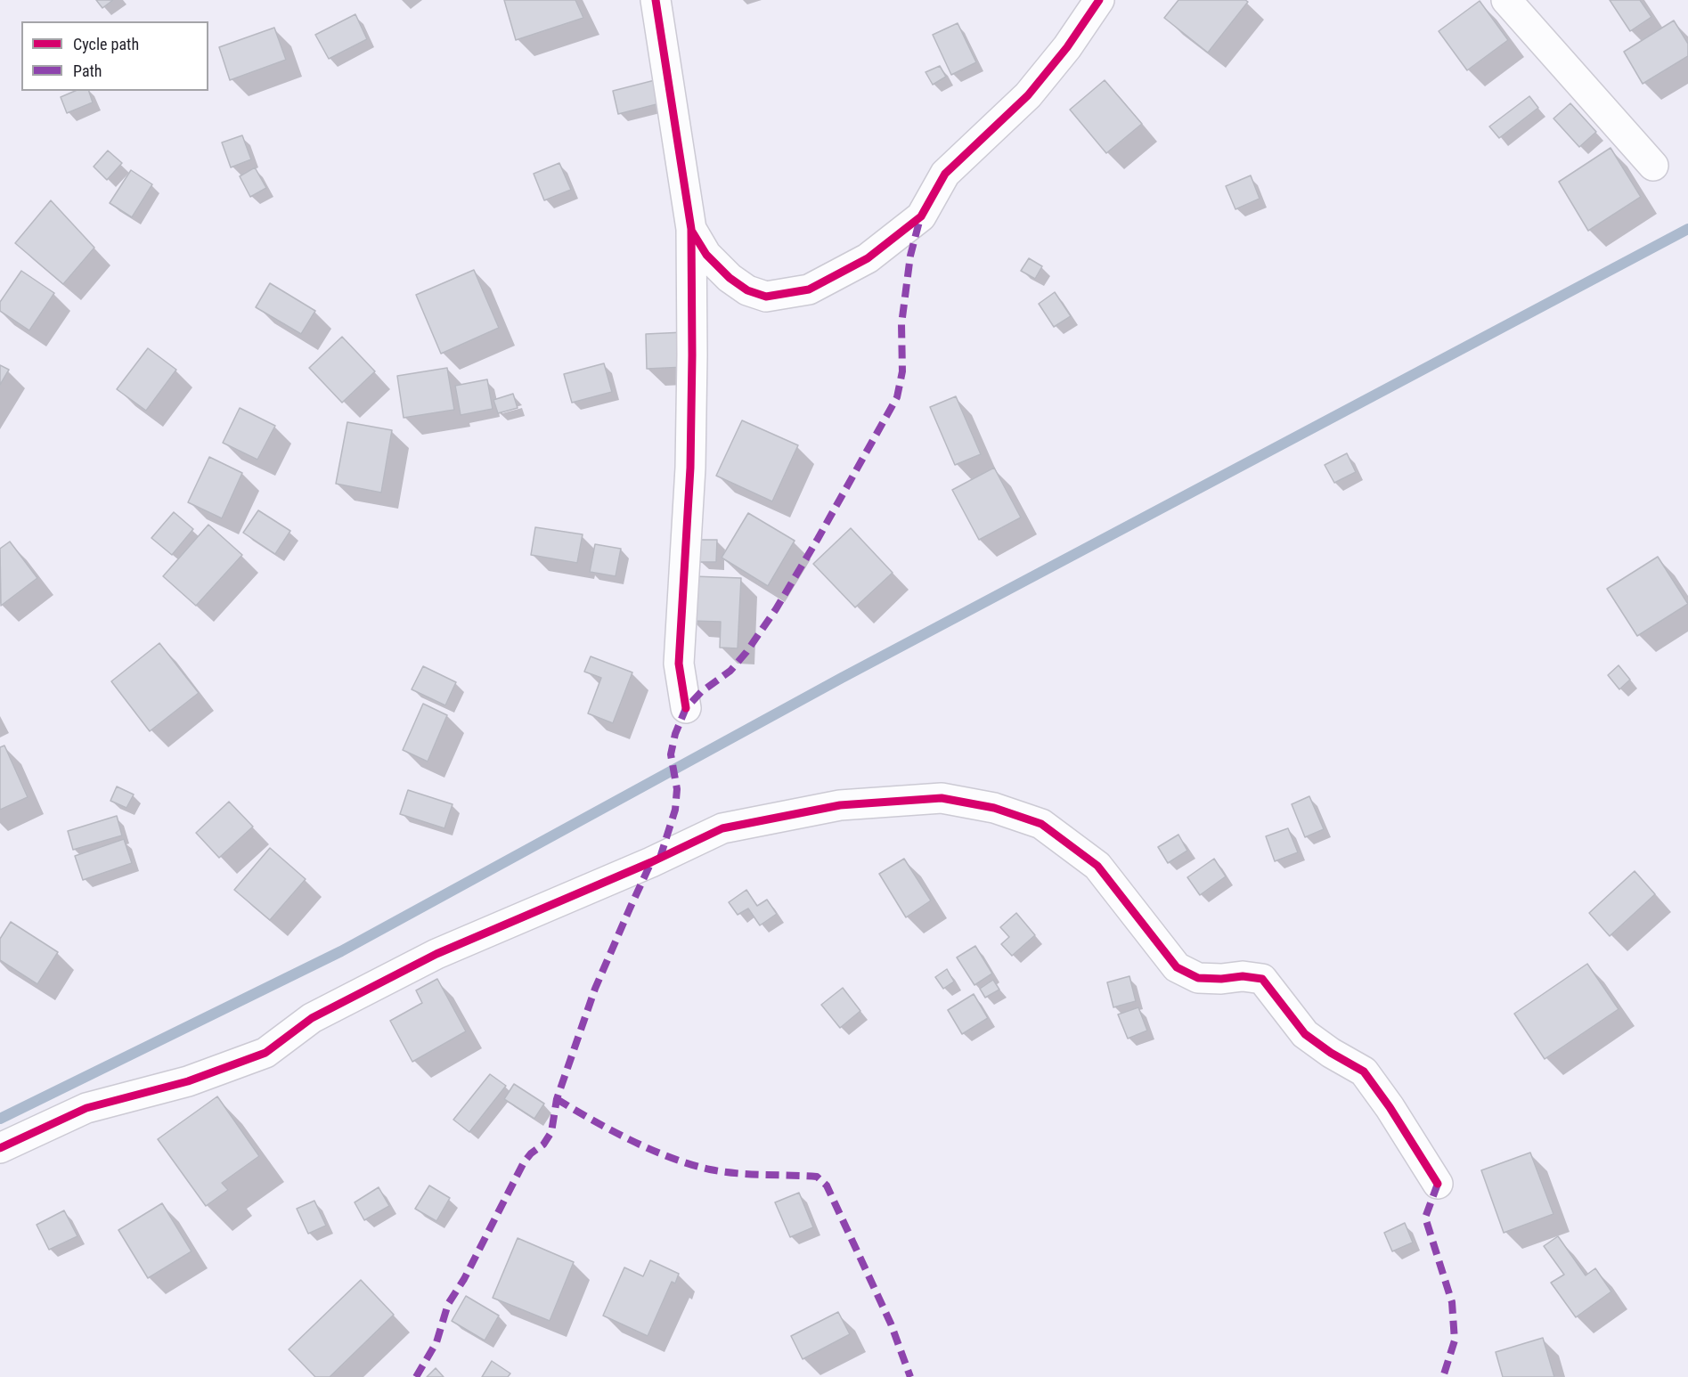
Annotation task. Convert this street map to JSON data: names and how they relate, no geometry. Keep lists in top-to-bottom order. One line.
{"legend":["Cycle path","Path"]}
